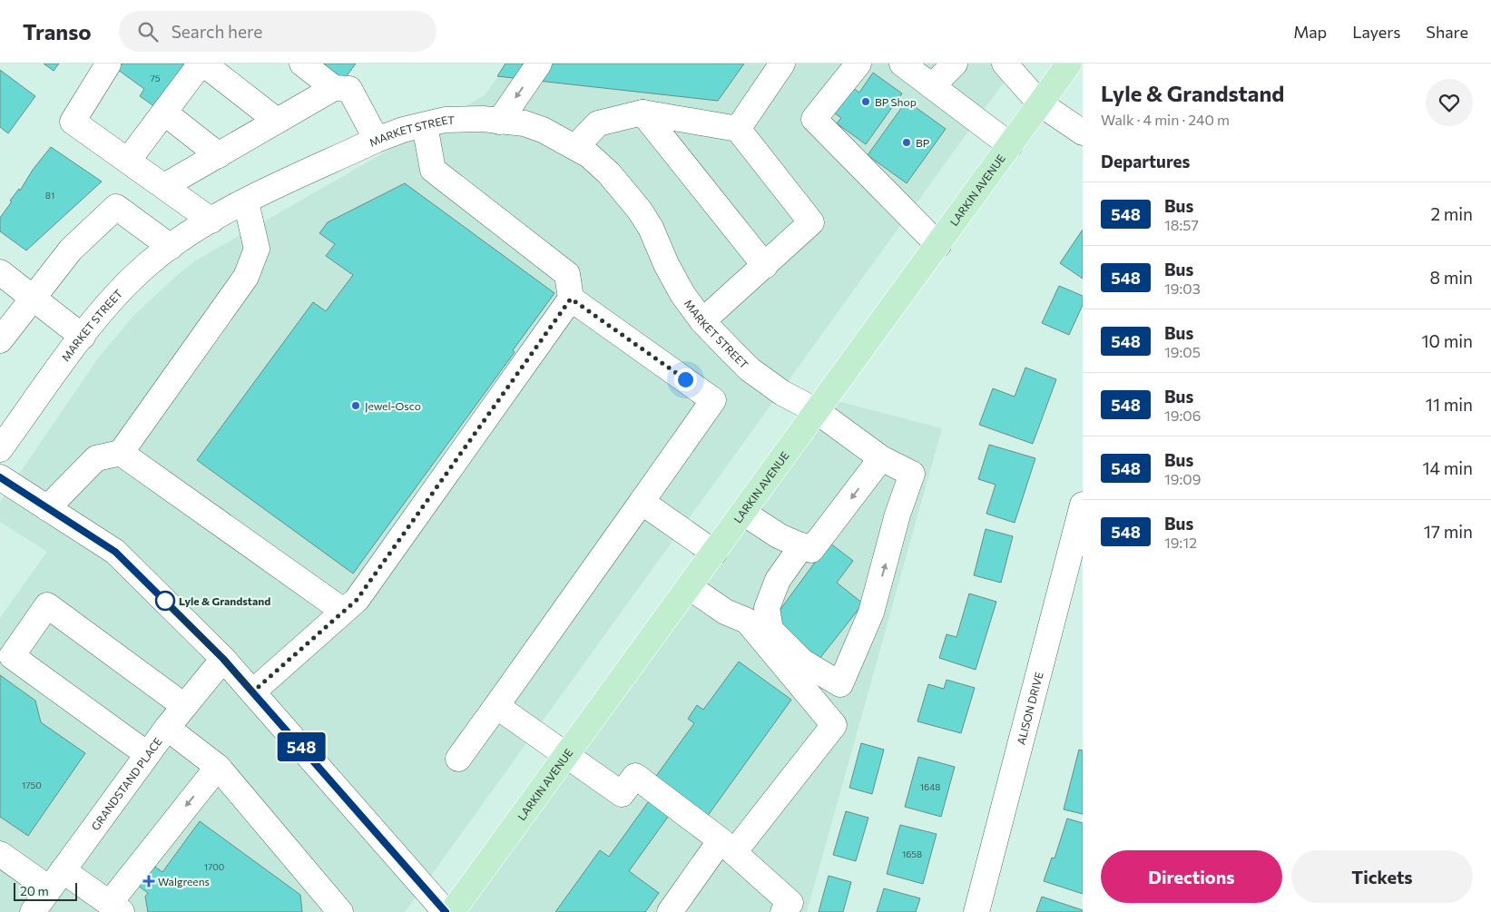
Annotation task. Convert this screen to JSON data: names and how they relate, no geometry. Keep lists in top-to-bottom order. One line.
{"streets":{"main road":["LARKIN AVENUE"],"street":["MARKET STREET","ALISON DRIVE","GRANDSTAND PLACE"]},"crossings":[["MARKET STREET","LARKIN AVENUE"]],"places":{"other":["BP Shop","BP","Jewel-Osco","Lyle & Grandstand"],"health":["Walgreens"]},"lines":["bus line 548"],"house_numbers":["75","81","1750","1648","1658","1700"],"scale_bar":"20 m","page":{"header":"Transo","search":"Search here","nav":["Map","Layers","Share"],"on_map":"548","heading":[["Lyle & Grandstand","Walk · 4 min · 240 m"],"Departures"],"list":[{"mark":"548","name":"Bus","note":"18:57","value":"2 min"},{"mark":"548","name":"Bus","note":"19:03","value":"8 min"},{"mark":"548","name":"Bus","note":"19:05","value":"10 min"},{"mark":"548","name":"Bus","note":"19:06","value":"11 min"},{"mark":"548","name":"Bus","note":"19:09","value":"14 min"},{"mark":"548","name":"Bus","note":"19:12","value":"17 min"}],"buttons":["Directions","Tickets"],"scale":"20 m"}}
